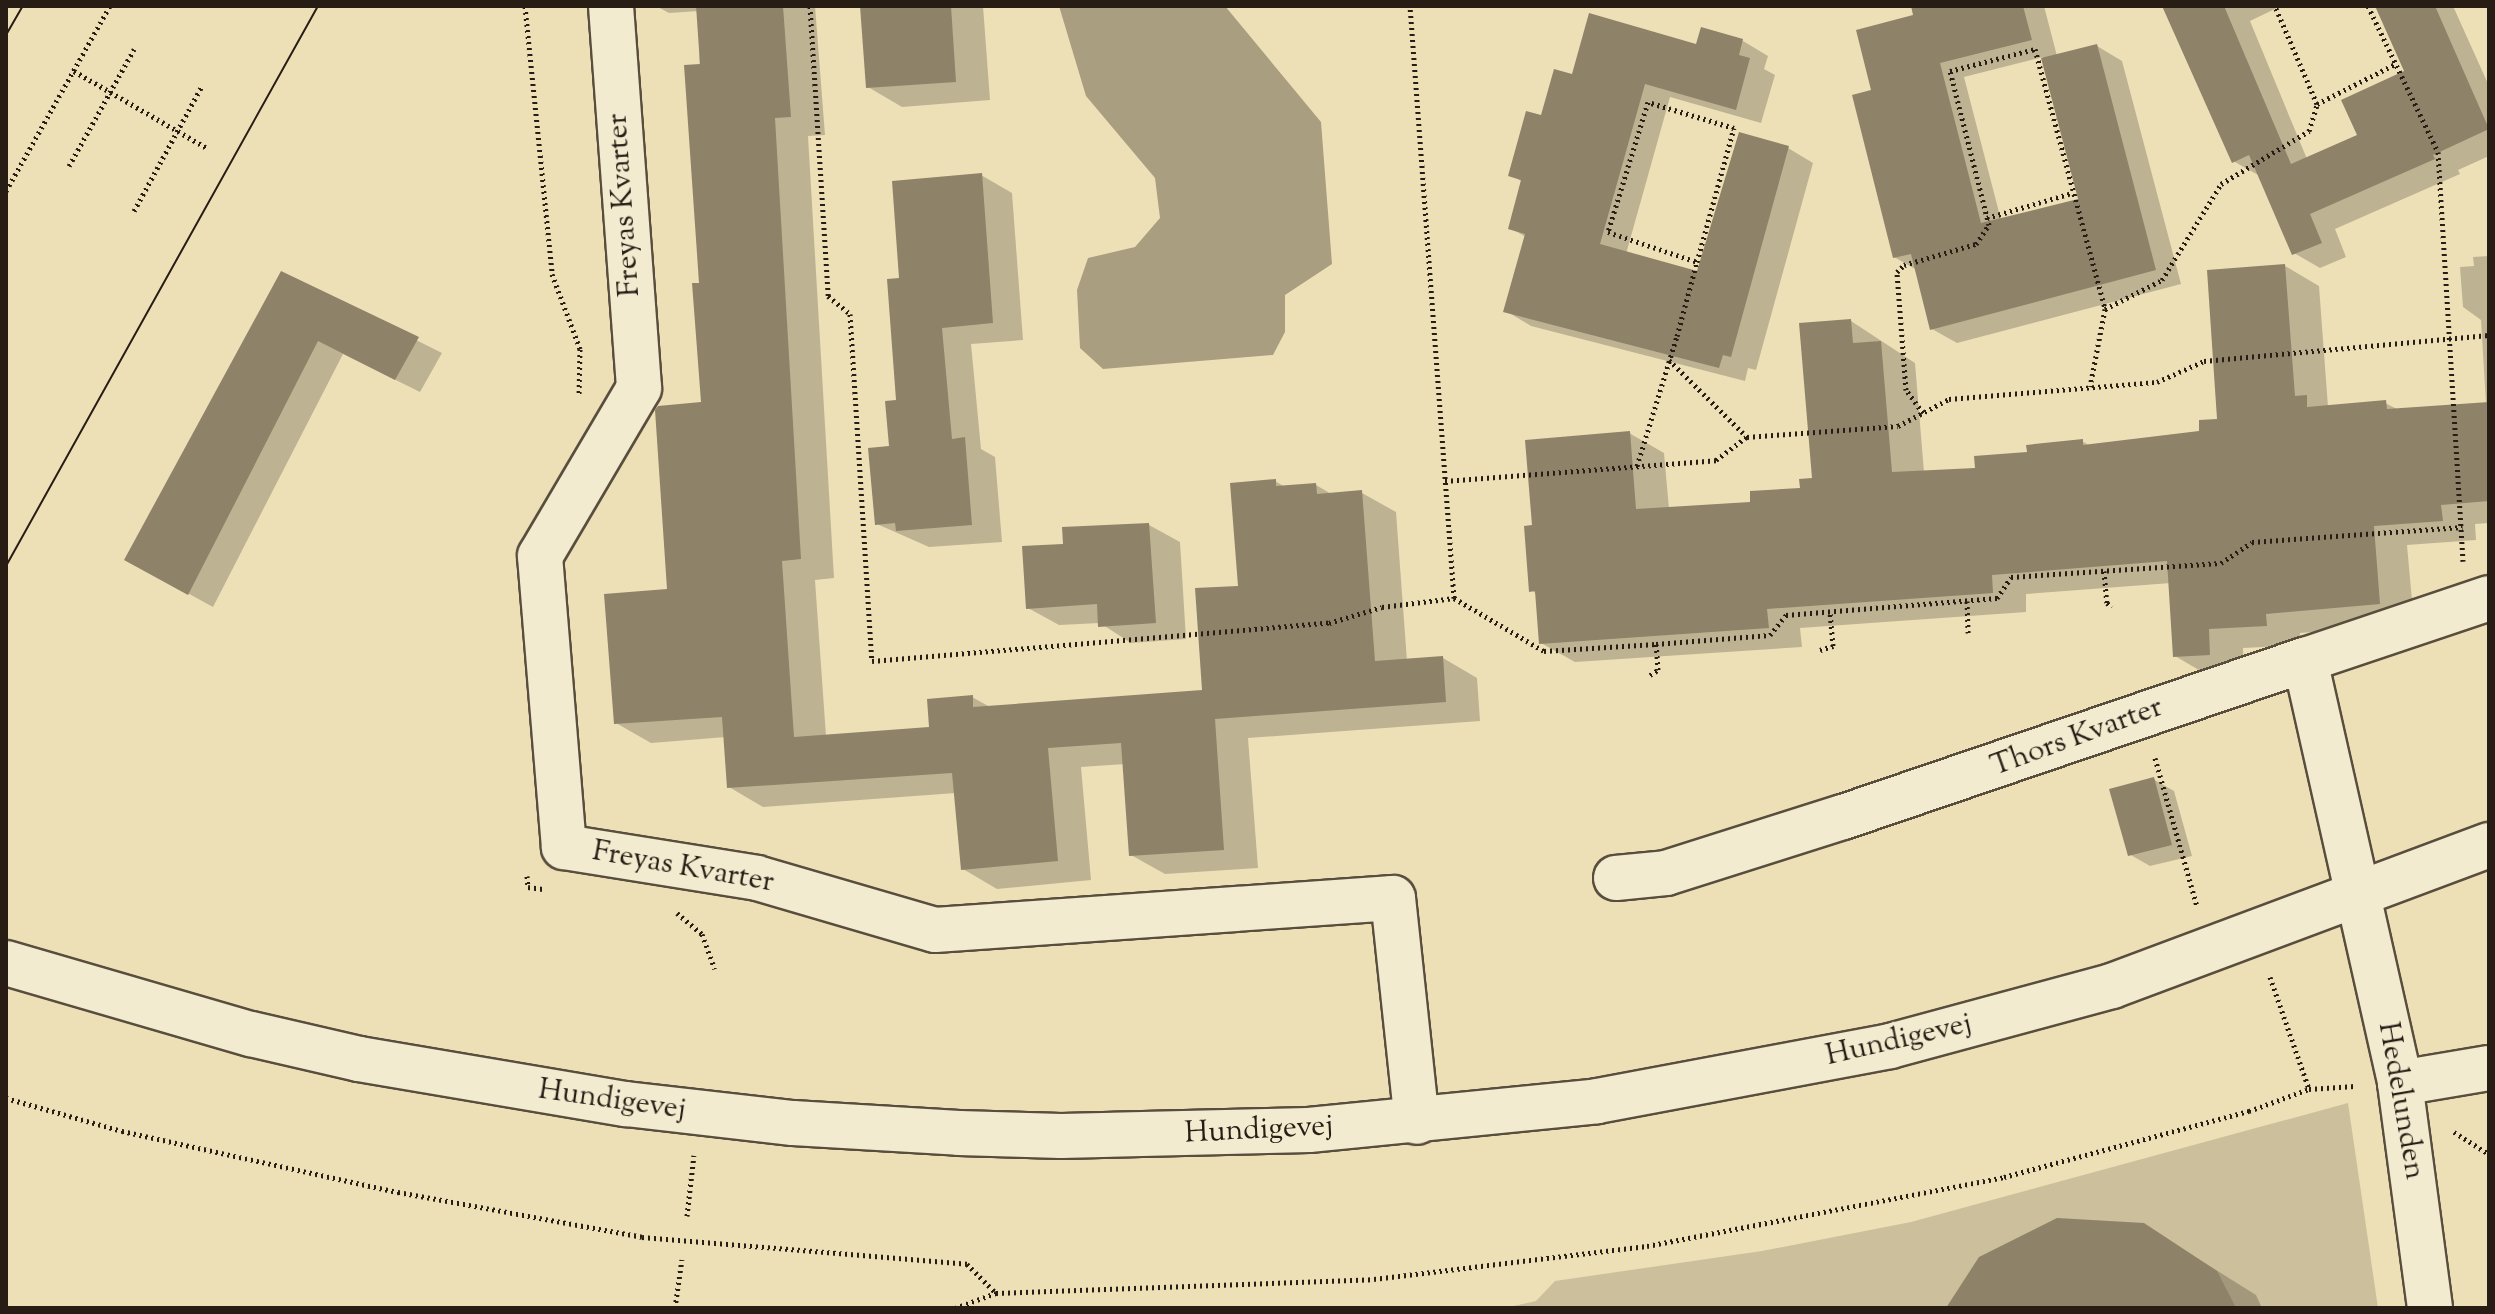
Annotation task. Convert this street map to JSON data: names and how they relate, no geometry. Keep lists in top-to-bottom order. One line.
{"streets":{"street":["Freyas Kvarter","Thors Kvarter","Hundigevej","Hedelunden"]},"crossings":[["Freyas Kvarter","Hundigevej"],["Hundigevej","Hedelunden"]]}
